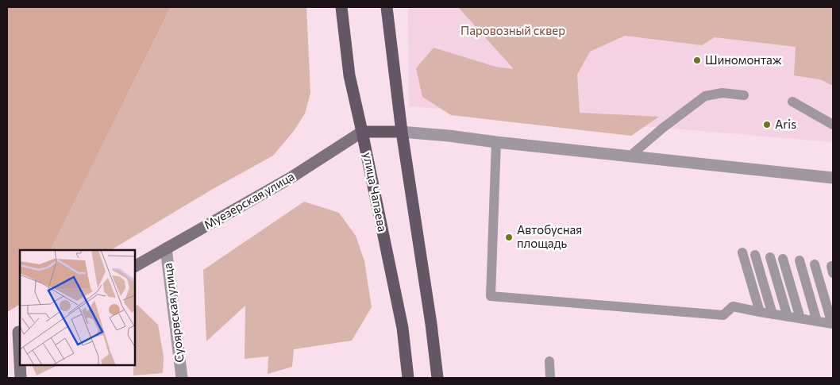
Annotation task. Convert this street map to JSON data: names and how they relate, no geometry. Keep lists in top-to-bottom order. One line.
{"streets":{"main road":["улица Чапаева","Муезерская улица"],"street":["Суоярвская улица"]},"crossings":[["улица Чапаева","Муезерская улица"],["Муезерская улица","Суоярвская улица"]],"parks":["Паровозный сквер"],"places":["Шиномонтаж","Aris","Автобусная площадь"]}
